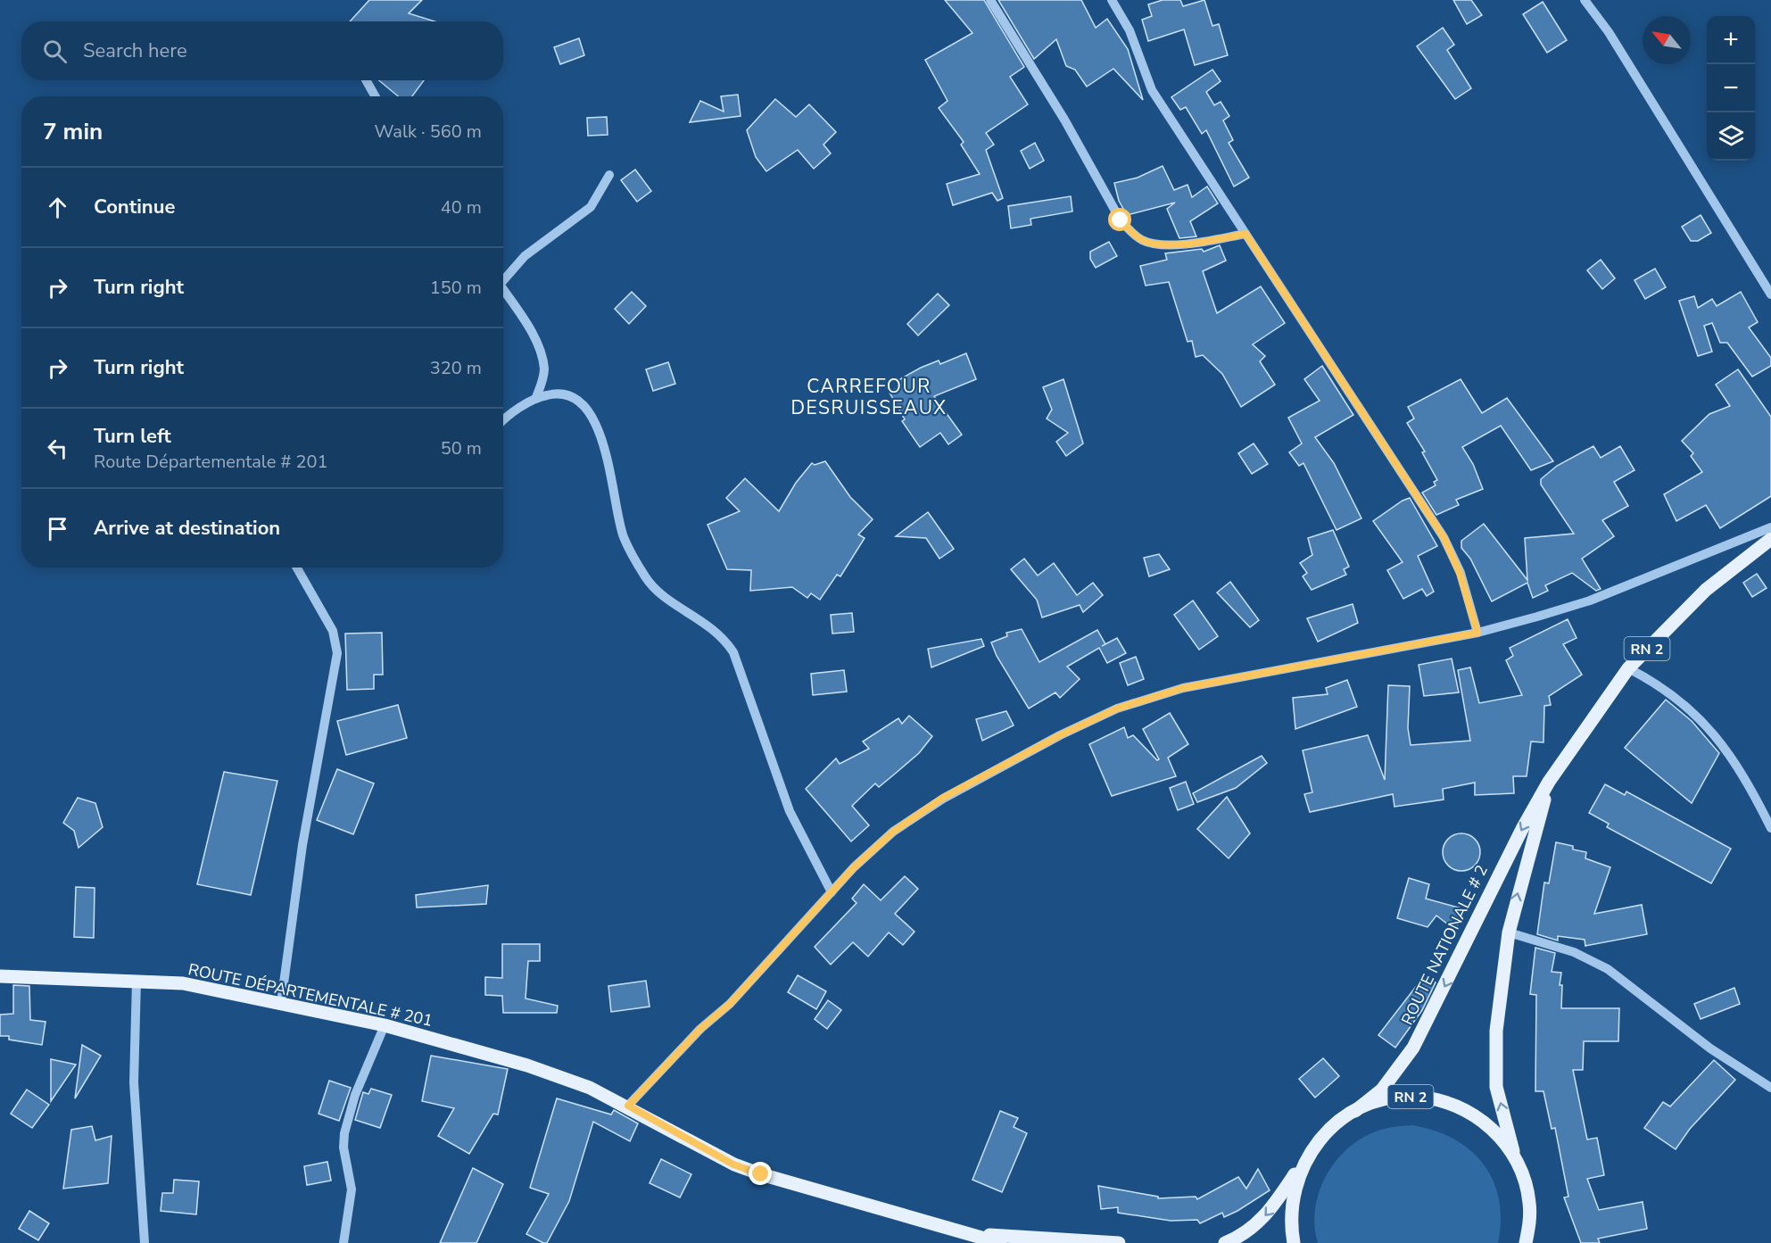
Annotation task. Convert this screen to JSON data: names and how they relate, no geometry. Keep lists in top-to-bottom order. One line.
{"streets":{"main road":["RN 2","ROUTE NATIONALE # 2","ROUTE DÉPARTEMENTALE # 201"]},"crossings":[["RN 2","ROUTE NATIONALE # 2"]],"districts":["CARREFOUR DESRUISSEAUX"],"north":"top left","page":{"map_buttons":["+","−"],"search":"Search here","heading":["7 min","Walk · 560 m"],"list":[["Continue","40 m"],["Turn right","150 m"],["Turn right","320 m"],["Turn left","Route Départementale # 201","50 m"],"Arrive at destination"]}}
